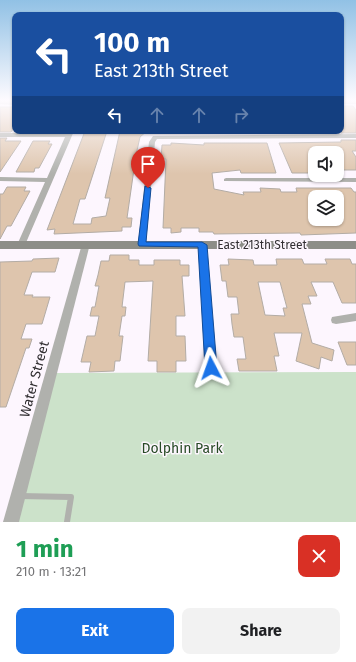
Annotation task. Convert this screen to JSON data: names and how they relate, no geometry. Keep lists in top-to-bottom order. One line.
{"streets":{"street":["East 213th Street","Water Street"]},"crossings":[["East 213th Street","Water Street"]],"parks":["Dolphin Park"],"page":{"turn":["100 m","East 213th Street"],"heading":["1 min","210 m · 13:21"],"buttons":["Exit","Share"]}}
